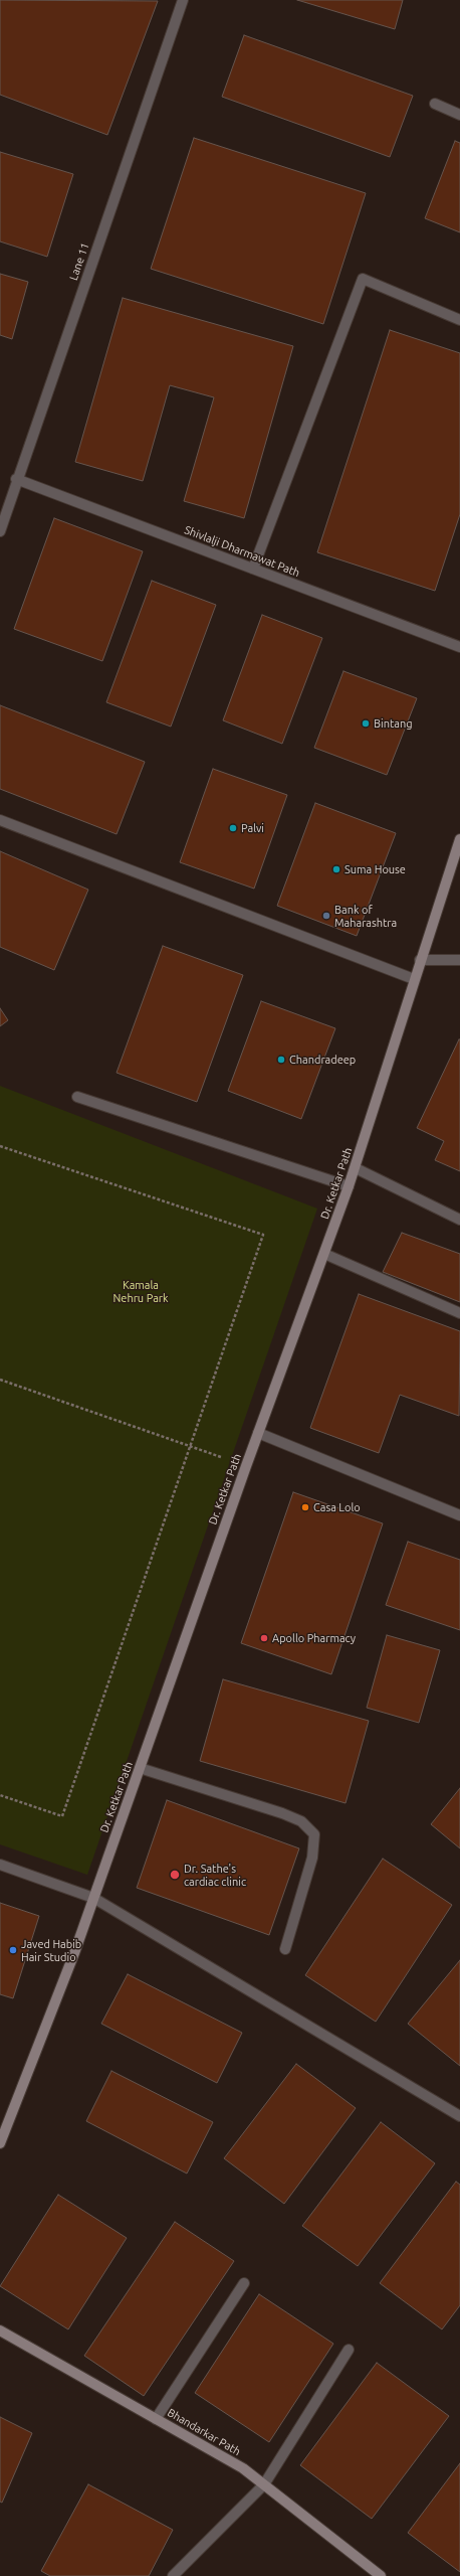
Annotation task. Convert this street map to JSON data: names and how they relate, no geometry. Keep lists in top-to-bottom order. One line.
{"streets":{"street":["Lane 11","Shivlalji Dharmawat Path","Dr. Ketkar Path","Bhandarkar Path"]},"crossings":[["Lane 11","Shivlalji Dharmawat Path"]],"parks":["Kamala Nehru Park"],"places":["Bintang","Palvi","Suma House","Bank of Maharashtra","Chandradeep","Casa Lolo","Apollo Pharmacy","Dr. Sathe's cardiac clinic","Javed Habib Hair Studio"]}
